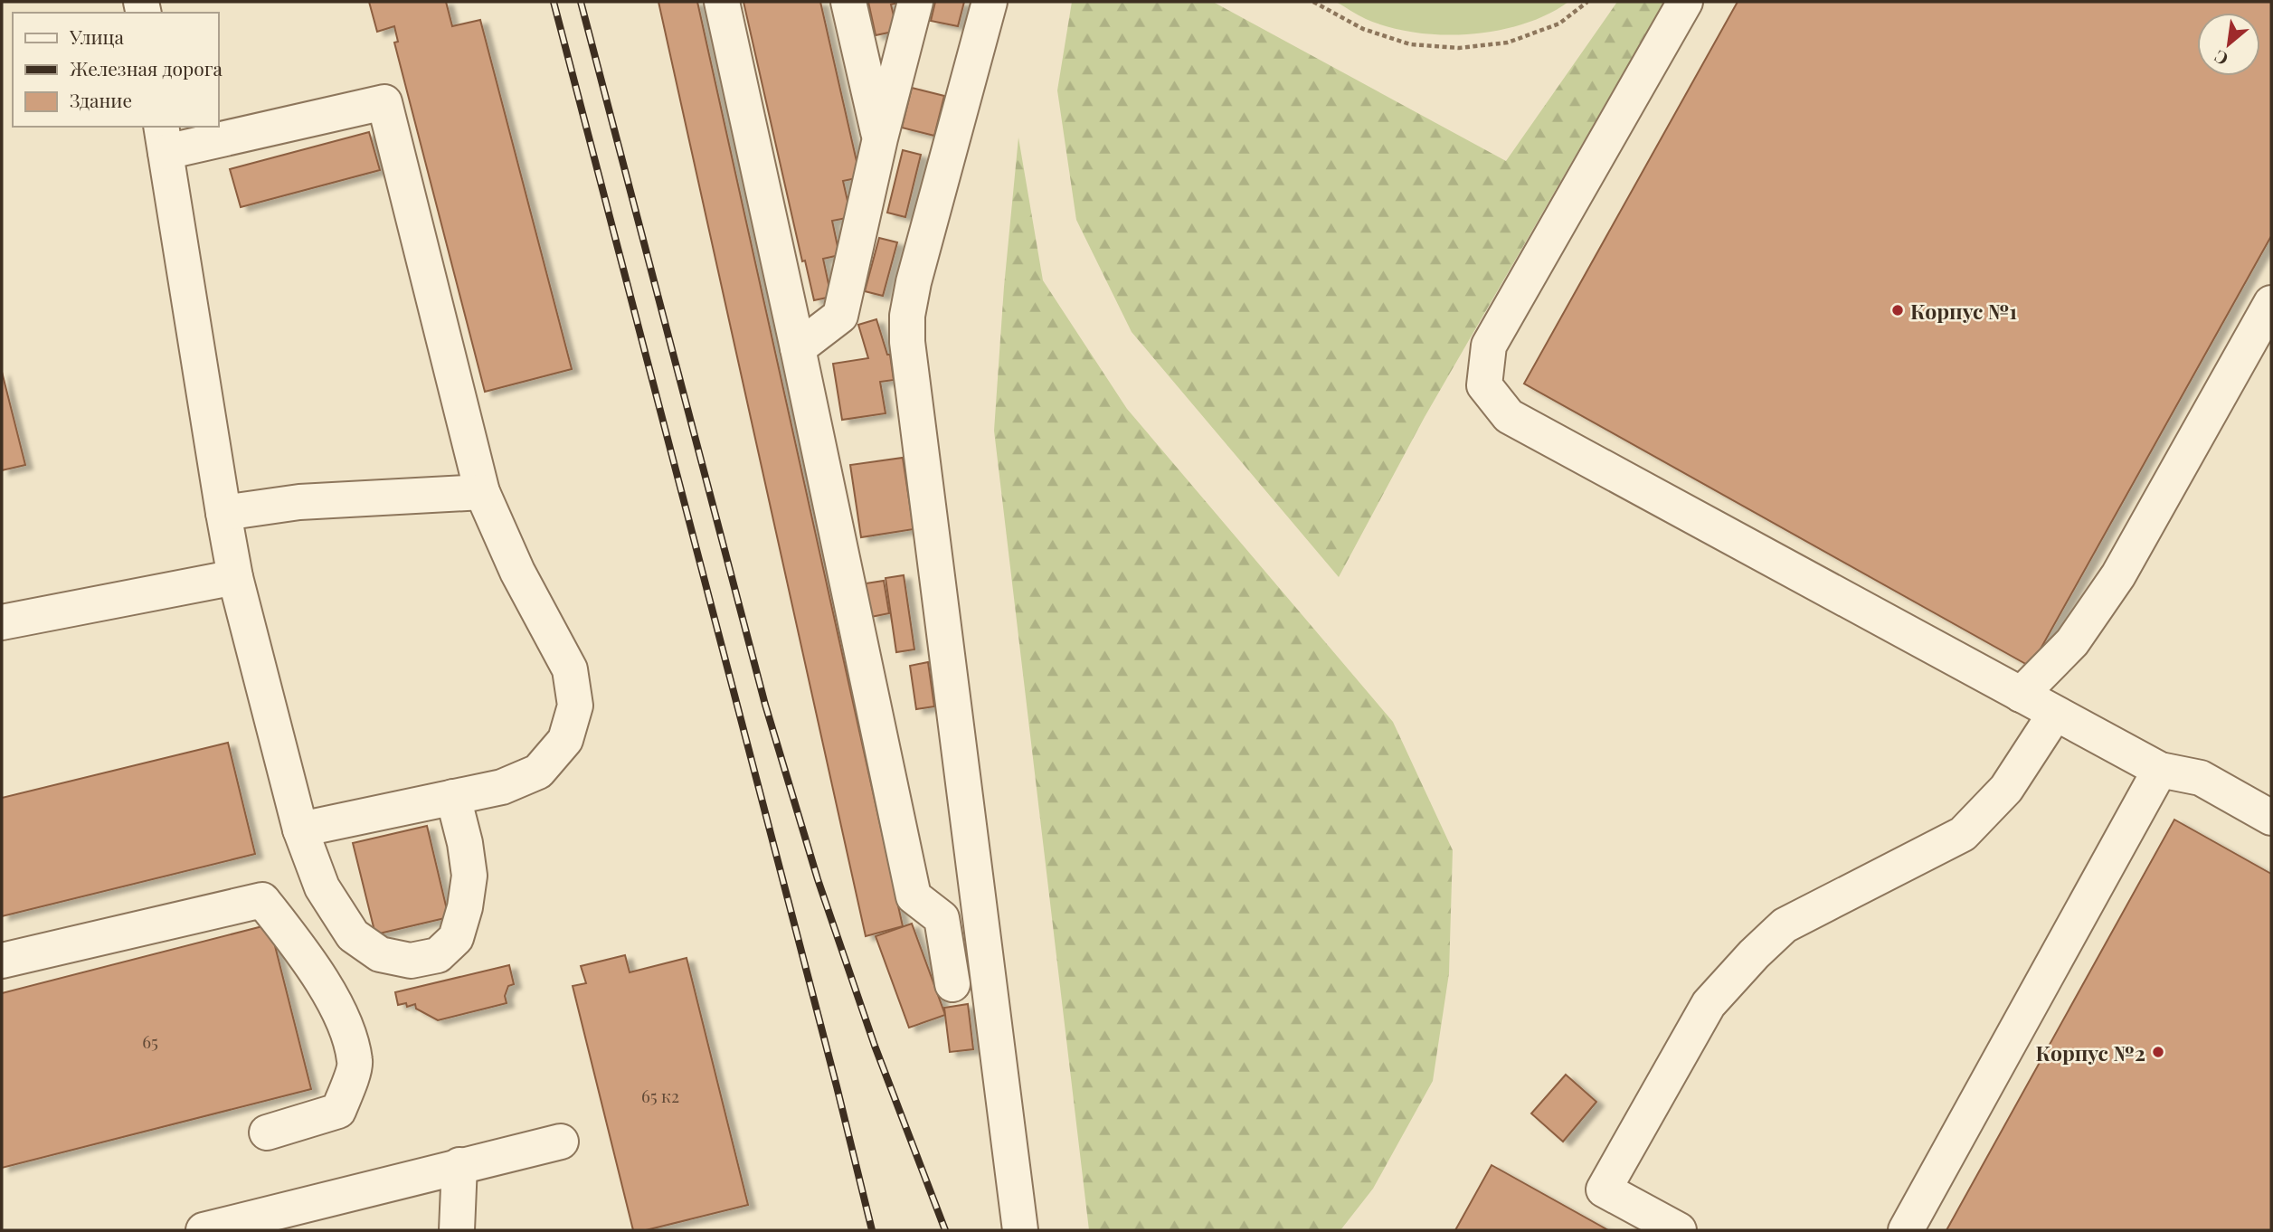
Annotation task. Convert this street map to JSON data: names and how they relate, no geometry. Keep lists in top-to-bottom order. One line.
{"places":["Корпус №1","Корпус №2"],"house_numbers":["65","65 к2"],"legend":["Улица","Железная дорога","Здание"],"north":"bottom left"}
